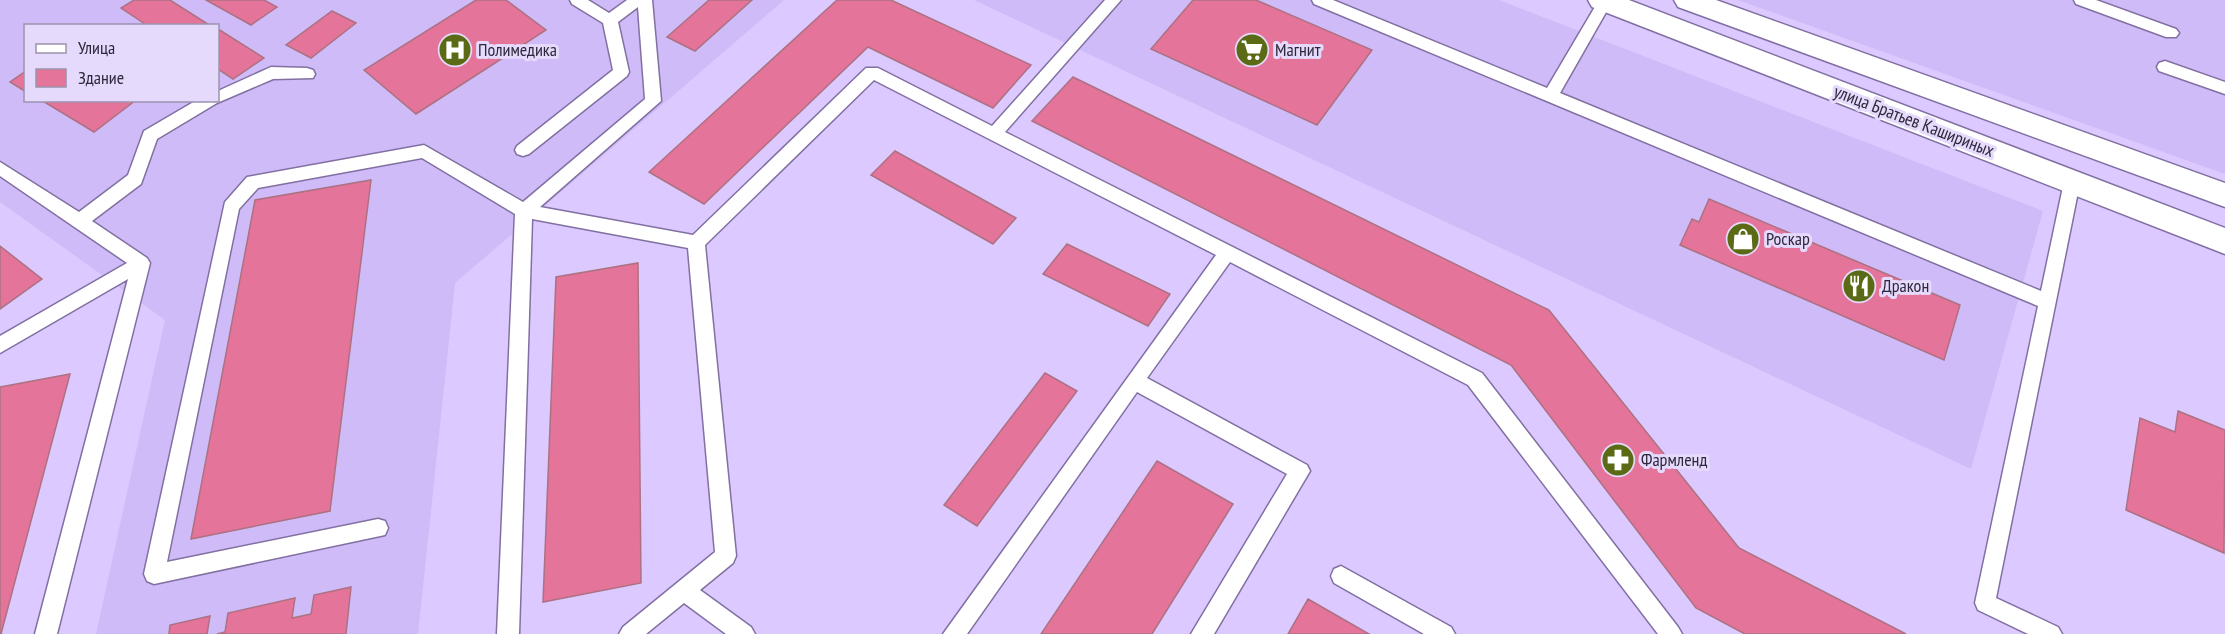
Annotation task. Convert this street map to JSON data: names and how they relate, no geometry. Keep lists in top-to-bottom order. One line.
{"streets":{"main road":["улица Братьев Кашириных"]},"places":{"hospital":["Полимедика"],"supermarket":["Магнит"],"shop":["Роскар"],"restaurant":["Дракон"],"pharmacy":["Фармленд"]},"legend":["Улица","Здание"]}
